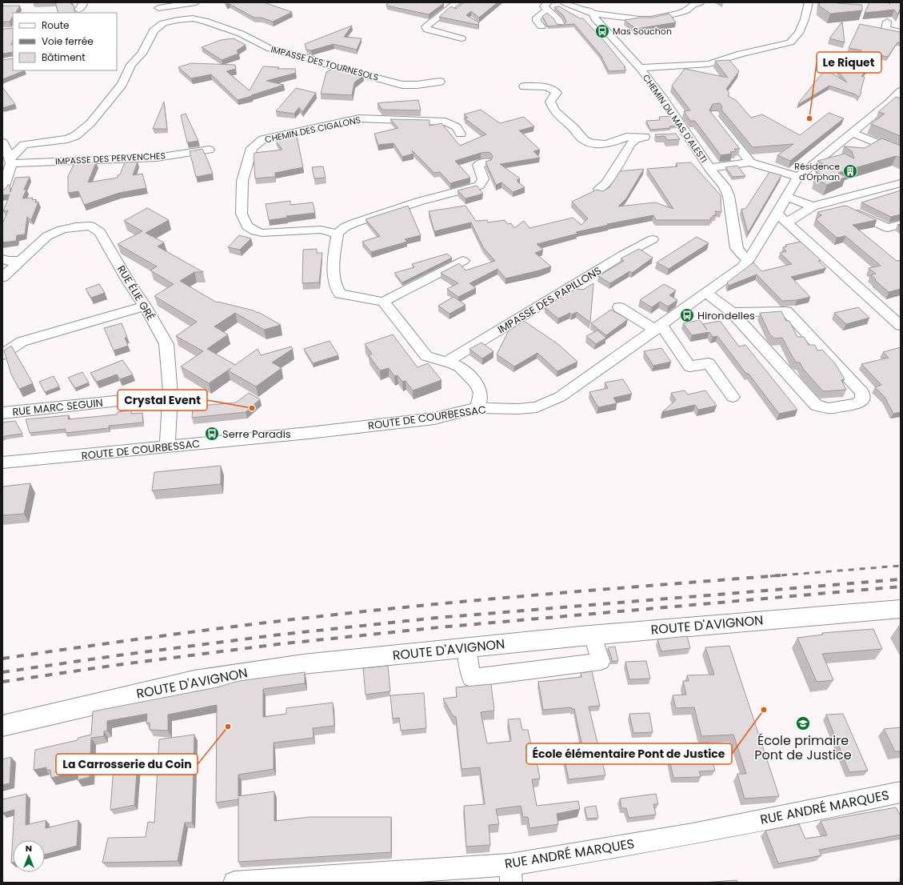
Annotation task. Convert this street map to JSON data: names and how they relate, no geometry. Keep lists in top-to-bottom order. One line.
{"streets":{"main road":["ROUTE D'AVIGNON"],"street":["IMPASSE DES TOURNESOLS","CHEMIN DU MAS D'ALESTI","CHEMIN DES CIGALONS","IMPASSE DES PERVENCHES","RUE ÉLIE GRÉ","IMPASSE DES PAPILLONS","RUE MARC SEGUIN","ROUTE DE COURBESSAC","RUE ANDRÉ MARQUES"]},"crossings":[["IMPASSE DES TOURNESOLS","IMPASSE DES PERVENCHES"],["CHEMIN DU MAS D'ALESTI","ROUTE DE COURBESSAC"],["RUE ÉLIE GRÉ","RUE MARC SEGUIN"],["RUE ÉLIE GRÉ","ROUTE DE COURBESSAC"]],"places":{"bus stop":["Mas Souchon","Hirondelles","Serre Paradis"],"other":["Le Riquet","Crystal Event","École élémentaire Pont de Justice","La Carrosserie du Coin"],"building":["Résidence d'Orphan"],"school or university":["École primaire Pont de Justice"]},"legend":["Route","Voie ferrée","Bâtiment"],"north":"top"}
